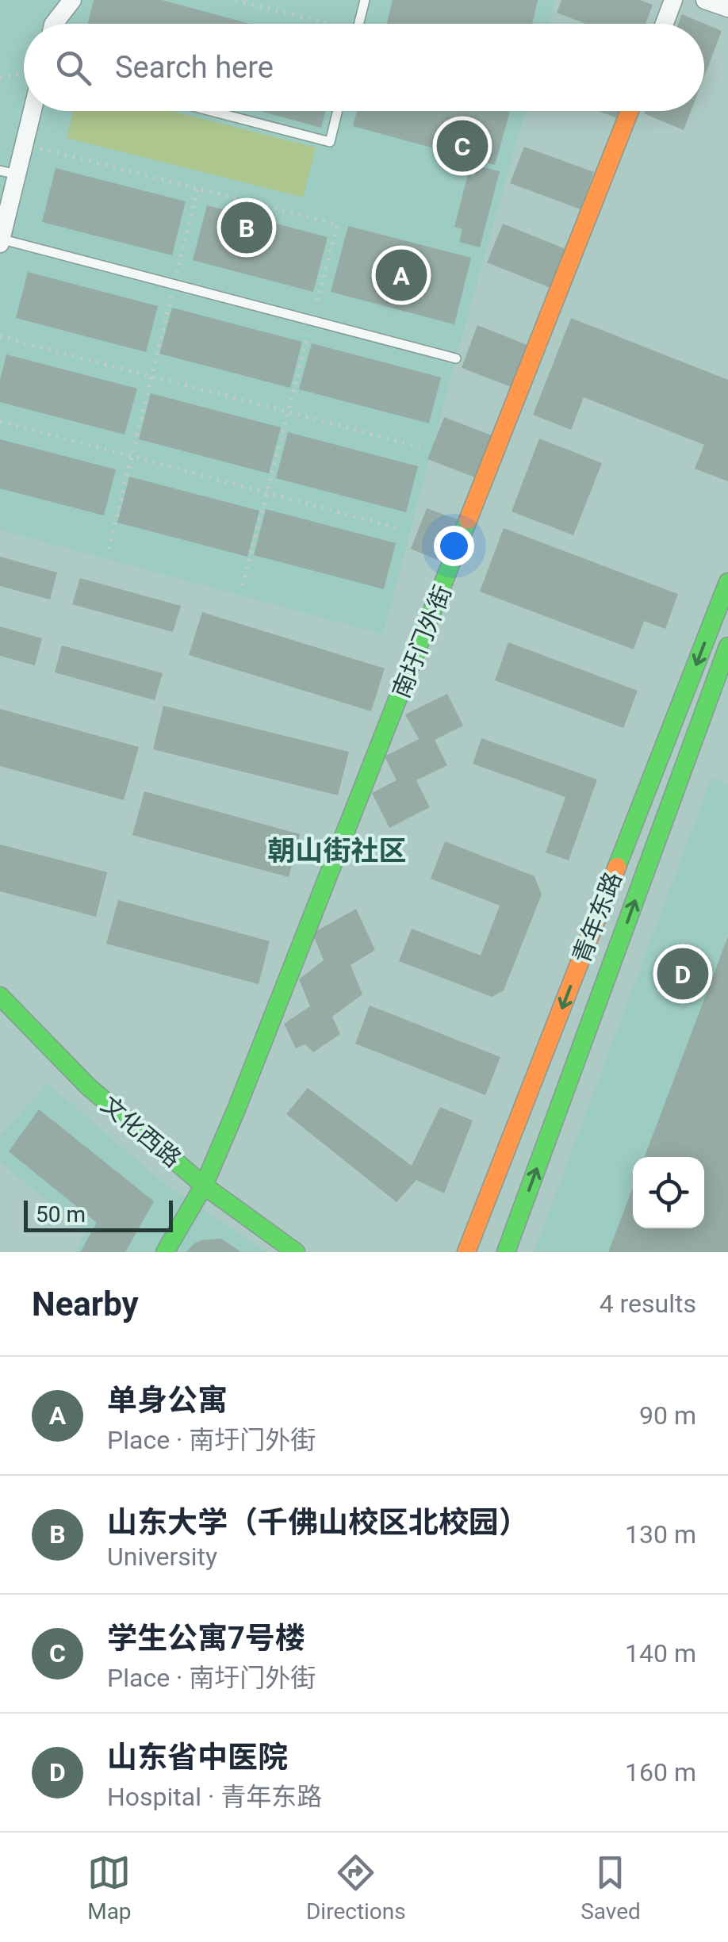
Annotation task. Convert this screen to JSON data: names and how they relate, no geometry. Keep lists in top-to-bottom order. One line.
{"streets":{"main road":["南圩门外街","青年东路","文化西路"]},"crossings":[["南圩门外街","文化西路"]],"districts":["朝山街社区"],"scale_bar":"50 m","page":{"search":"Search here","pins":["C","B","A","D"],"scale":"50 m","heading":["Nearby","4 results"],"list":[{"mark":"A","name":"单身公寓","note":"Place · 南圩门外街","value":"90 m"},{"mark":"B","name":"山东大学（千佛山校区北校园）","note":"University","value":"130 m"},{"mark":"C","name":"学生公寓7号楼","note":"Place · 南圩门外街","value":"140 m"},{"mark":"D","name":"山东省中医院","note":"Hospital · 青年东路","value":"160 m"}],"nav":["Map","Directions","Saved"]}}
